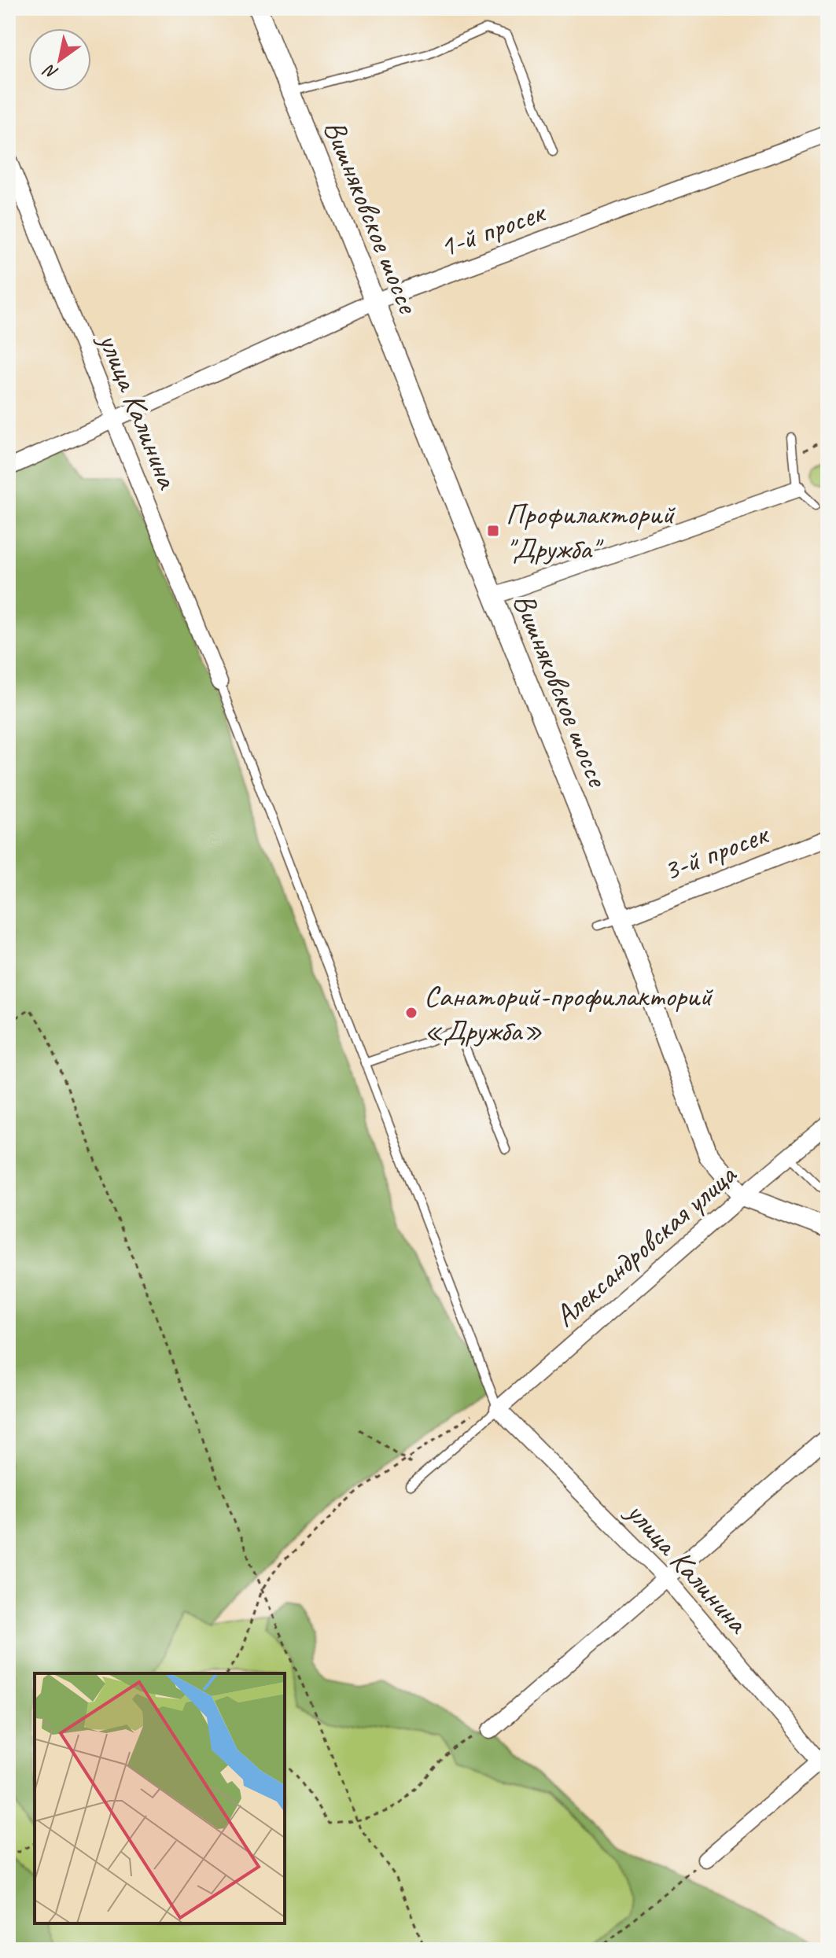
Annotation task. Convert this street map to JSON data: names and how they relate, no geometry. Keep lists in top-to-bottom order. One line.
{"streets":{"street":["Вишняковское шоссе","1-й просек","улица Калинина","3-й просек","Александровская улица"]},"crossings":[["Вишняковское шоссе","1-й просек"],["Вишняковское шоссе","3-й просек"],["Вишняковское шоссе","Александровская улица"],["1-й просек","улица Калинина"],["улица Калинина","Александровская улица"]],"places":{"transit":["Профилакторий \"Дружба\""],"other":["Санаторий-профилакторий «Дружба»"]},"north":"bottom left"}
